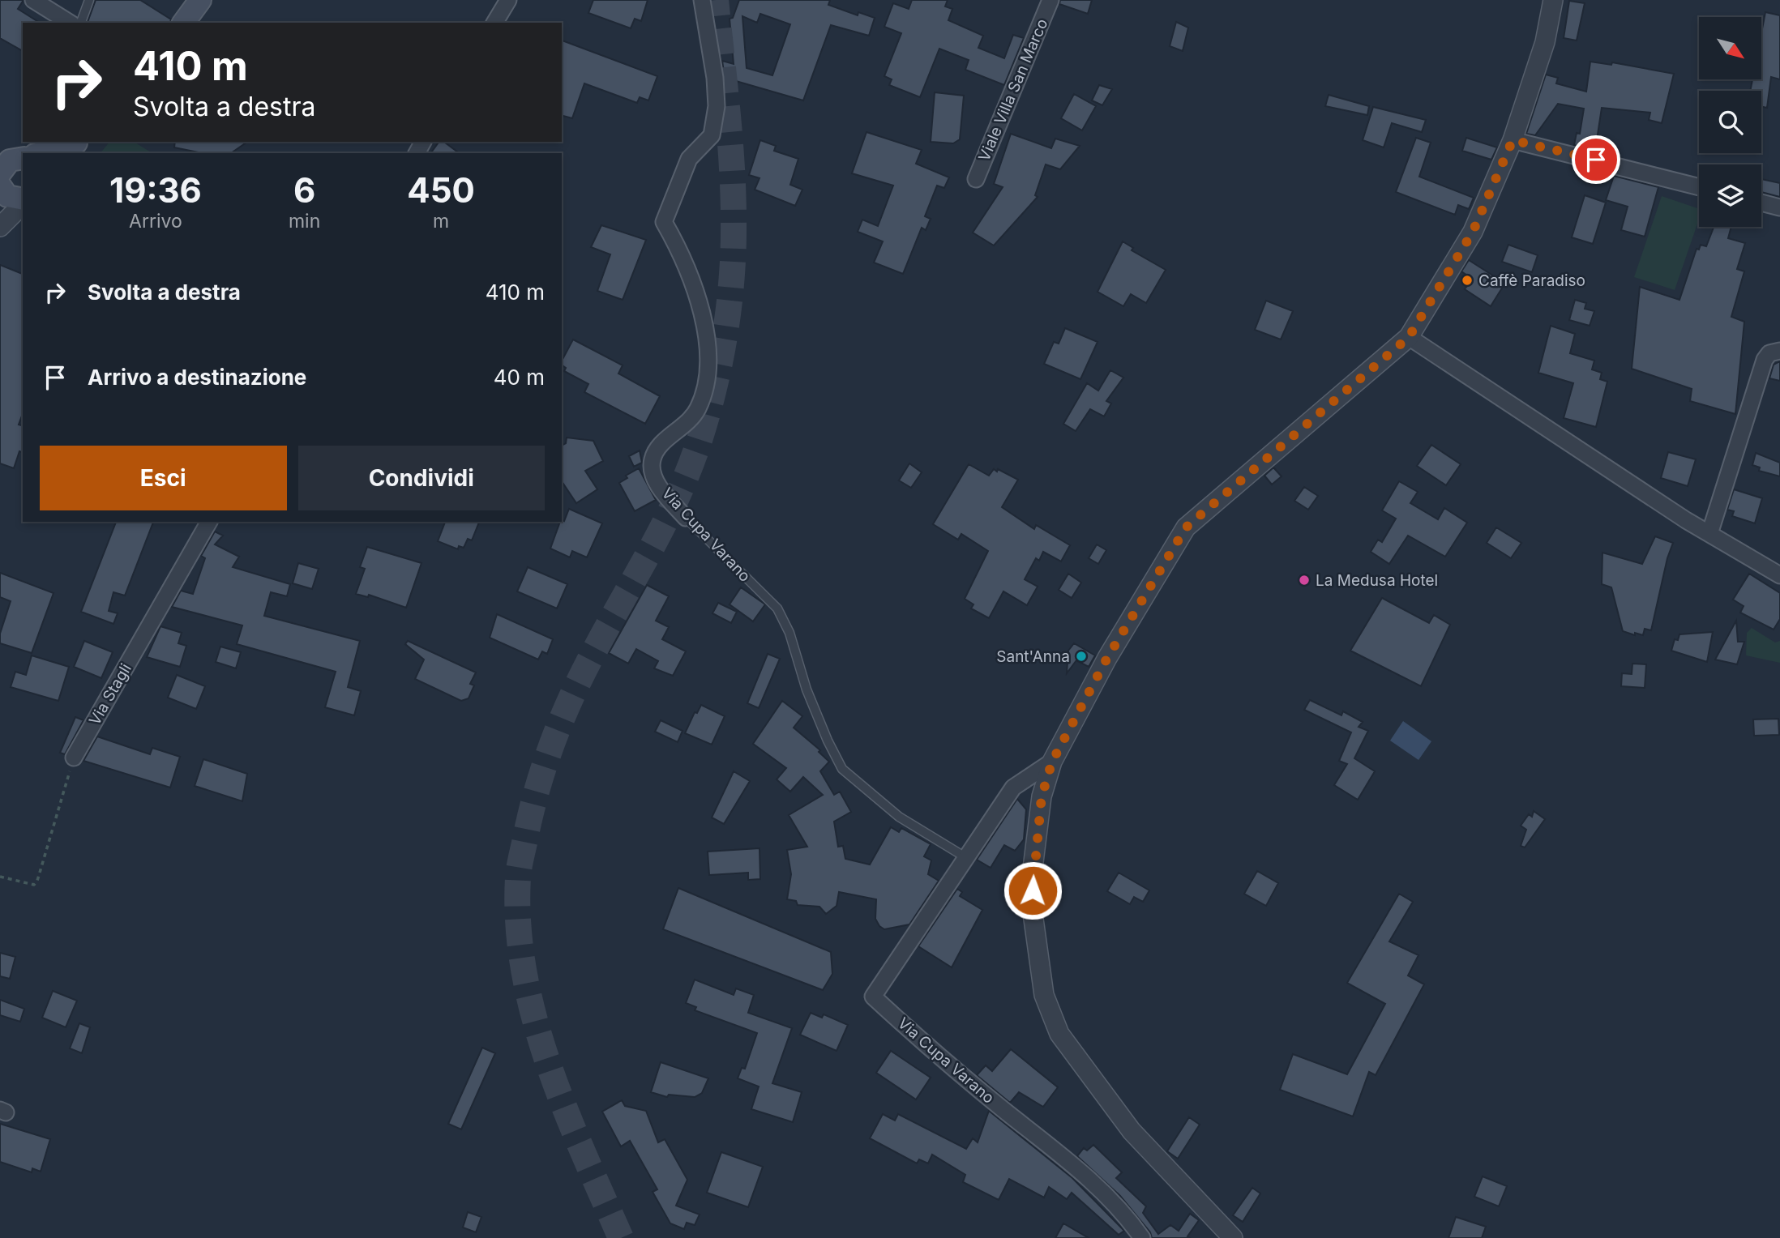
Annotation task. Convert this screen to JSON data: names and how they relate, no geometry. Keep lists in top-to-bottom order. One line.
{"streets":{"street":["Viale Villa San Marco","Via Cupa Varano","Via Stagli"]},"places":["Caffè Paradiso","La Medusa Hotel","Sant'Anna"],"north":"bottom right","page":{"turn":["410 m","Svolta a destra"],"eta":["19:36","Arrivo","6","min","450","m"],"list":[{"name":"Svolta a destra","value":"410 m"},{"name":"Arrivo a destinazione","value":"40 m"}],"buttons":["Esci","Condividi"]}}
